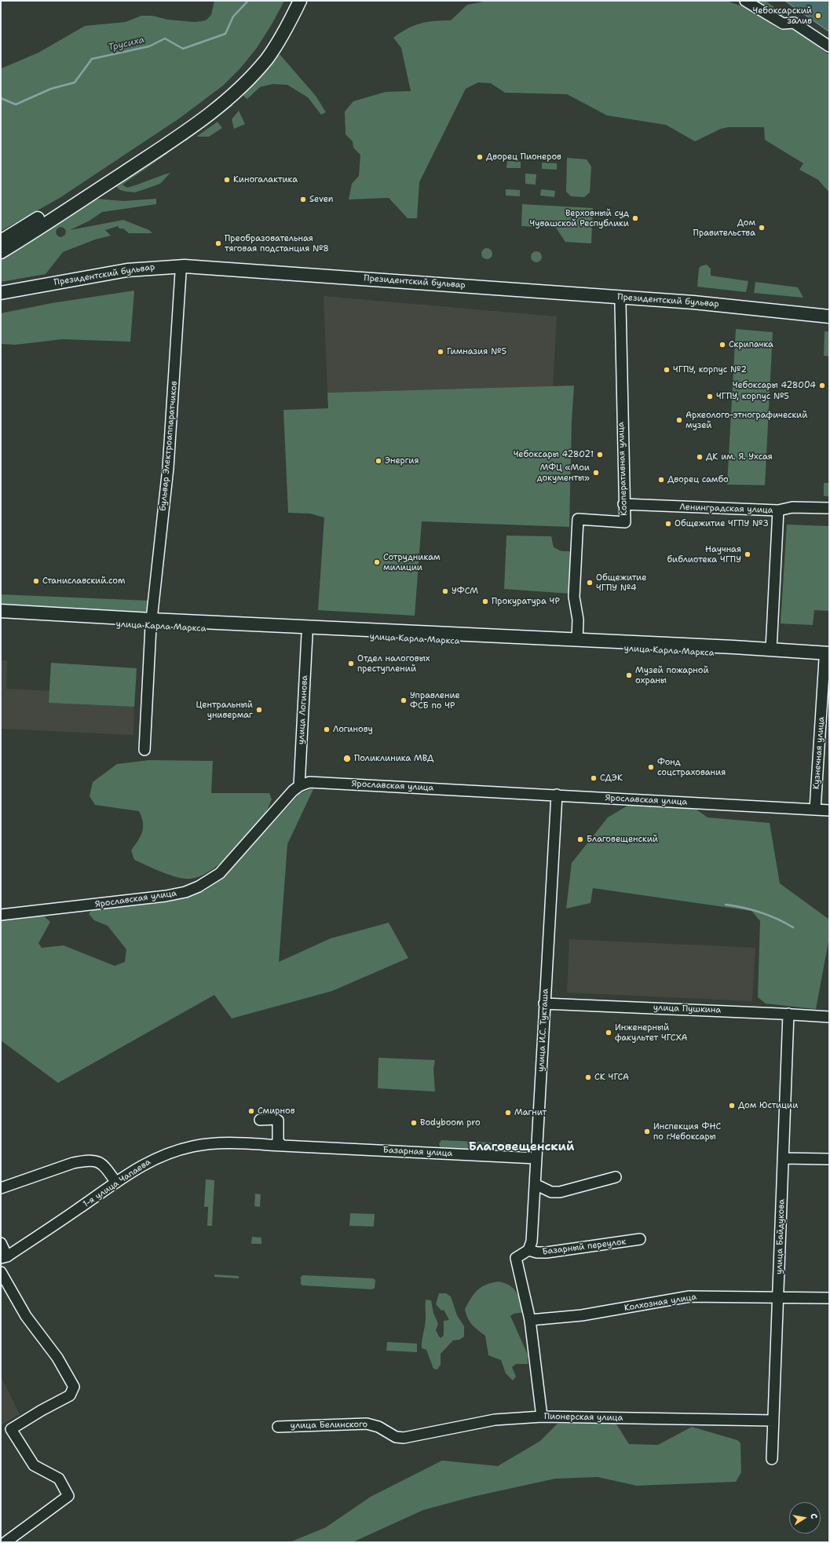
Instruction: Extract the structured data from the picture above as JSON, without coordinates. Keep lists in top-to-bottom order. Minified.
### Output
{"streets":{"main road":["Президентский бульвар","улица Карла Маркса"],"street":["бульвар Электроаппаратчиков","Кооперативная улица","Ленинградская улица","улица Логинова","Кузнечная улица","Ярославская улица","улица Пушкина","улица И.С. Тукташа","Базарная улица","1-я улица Чапаева","улица Байдукова","Базарный переулок","Колхозная улица","Пионерская улица","улица Белинского"]},"crossings":[["Президентский бульвар","бульвар Электроаппаратчиков"],["Президентский бульвар","Кооперативная улица"],["бульвар Электроаппаратчиков","улица Карла Маркса"],["Кооперативная улица","Ленинградская улица"],["Кооперативная улица","улица Карла Маркса"],["улица Карла Маркса","улица Логинова"],["улица Карла Маркса","Кузнечная улица"],["улица Логинова","Ярославская улица"],["Кузнечная улица","Ярославская улица"],["Ярославская улица","улица И.С. Тукташа"],["улица Пушкина","улица И.С. Тукташа"],["улица Пушкина","улица Байдукова"],["улица И.С. Тукташа","Базарная улица"],["улица И.С. Тукташа","Базарный переулок"],["Базарная улица","1-я улица Чапаева"],["улица Байдукова","Колхозная улица"],["улица Байдукова","Пионерская улица"],["Пионерская улица","улица Белинского"]],"districts":["Благовещенский"],"water":["Трусиха"],"places":["Чебоксарский залив","Дворец Пионеров","Киногалактика","Seven","Верховный суд Чувашской Республики","Дом Правительства","Преобразовательная тяговая подстанция №8","Скрипачка","Гимназия №5","ЧГПУ, корпус №2","Чебоксары 428004","ЧГПУ, корпус №5","Археолого-этнографический музей","Чебоксары 428021","ДК им. Я. Ухсая","Энергия","МФЦ «Мои документы»","Дворец самбо","Общежитие ЧГПУ №3","Научная библиотека ЧГПУ","Сотрудникам милиции","Станиславский.com","Общежитие ЧГПУ №4","УФСМ","Прокуратура ЧР","Отдел налоговых преступлений","Музей пожарной охраны","Управление ФСБ по ЧР","Центральный универмаг","Логинову","Поликлиника МВД","Фонд соцстрахования","СДЭК","Благовещенский","Инженерный факультет ЧГСХА","СК ЧГСА","Дом Юстиции","Смирнов","Магнит","Bodyboom pro","Инспекция ФНС по г.Чебоксары"],"north":"right"}
